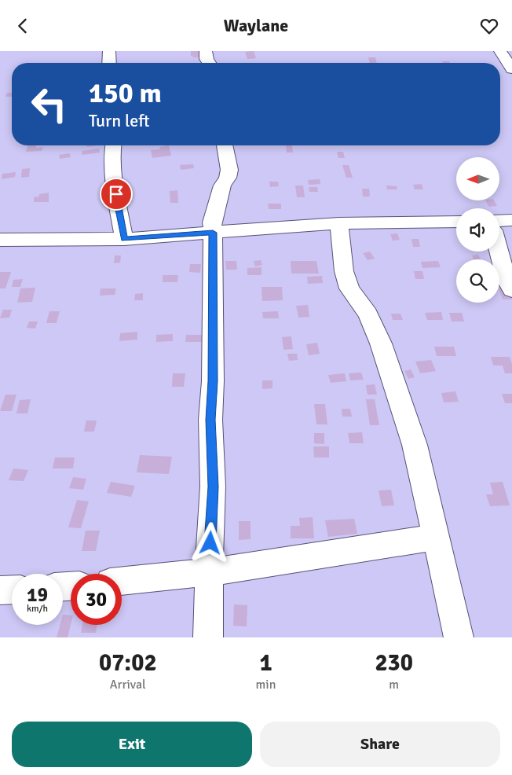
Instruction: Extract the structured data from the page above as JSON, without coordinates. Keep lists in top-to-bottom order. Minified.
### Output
{"north":"left","page":{"header":"Waylane","turn":["150 m","Turn left"],"speed":"19 km/h","limit":"30","eta":["07:02","Arrival","1","min","230","m"],"buttons":["Exit","Share"]}}
